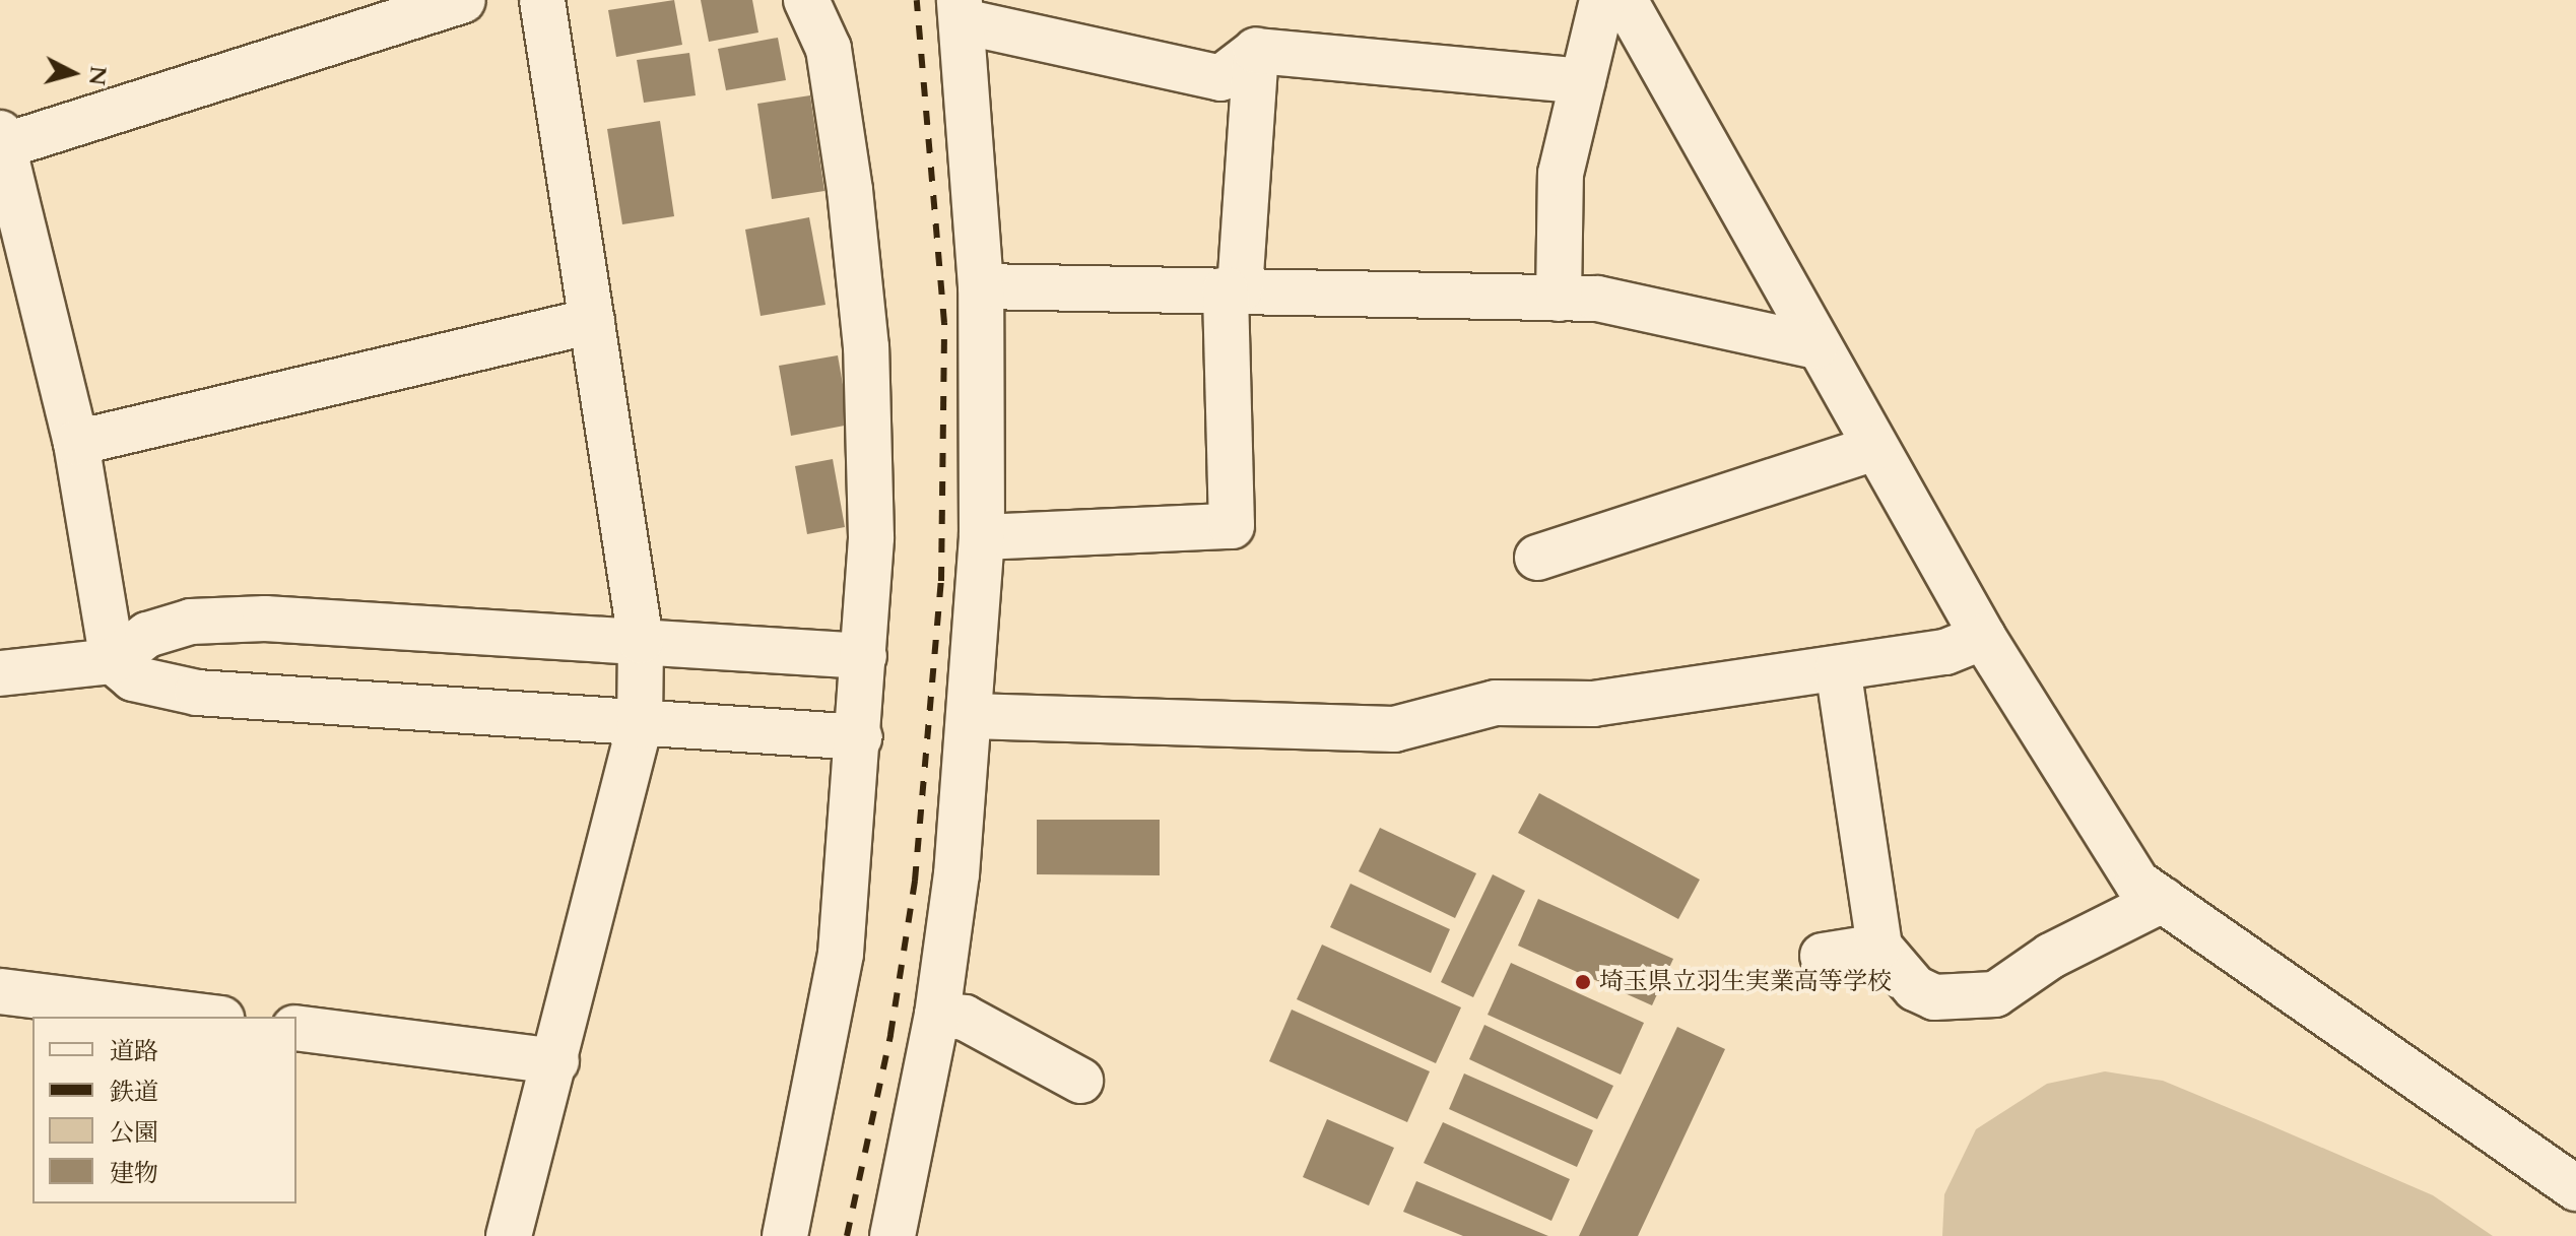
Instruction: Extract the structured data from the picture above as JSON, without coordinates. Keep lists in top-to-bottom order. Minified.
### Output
{"places":["埼玉県立羽生実業高等学校"],"legend":["道路","鉄道","公園","建物"],"north":"right"}
